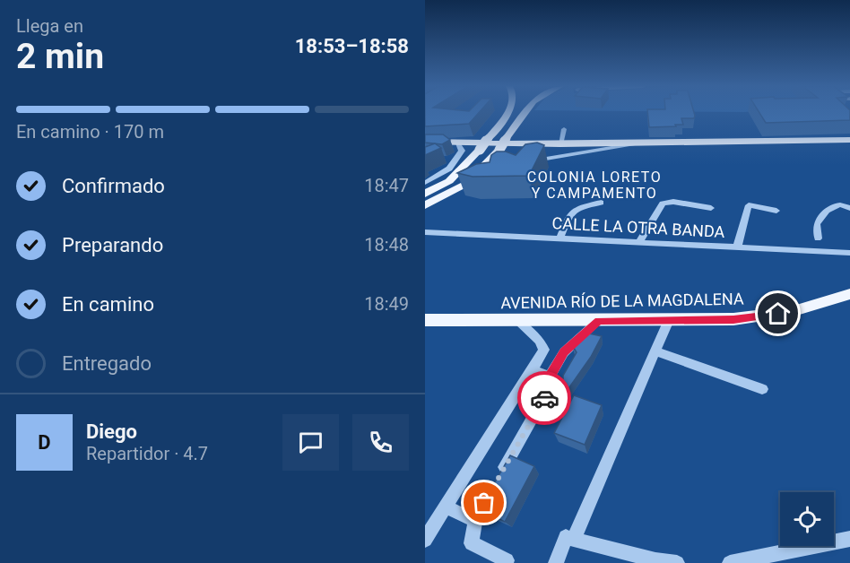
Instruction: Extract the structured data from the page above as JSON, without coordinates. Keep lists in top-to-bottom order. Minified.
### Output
{"streets":{"main road":["AVENIDA RÍO DE LA MAGDALENA"],"street":["CALLE LA OTRA BANDA"]},"districts":["COLONIA LORETO Y CAMPAMENTO"],"page":{"heading":["2 min","Llega en","18:53–18:58"],"panel":["Diego","Repartidor · 4.7"],"bar":"En camino · 170 m","list":[["Confirmado","18:47"],["Preparando","18:48"],["En camino","18:49"],"Entregado"],"round":"D"}}
